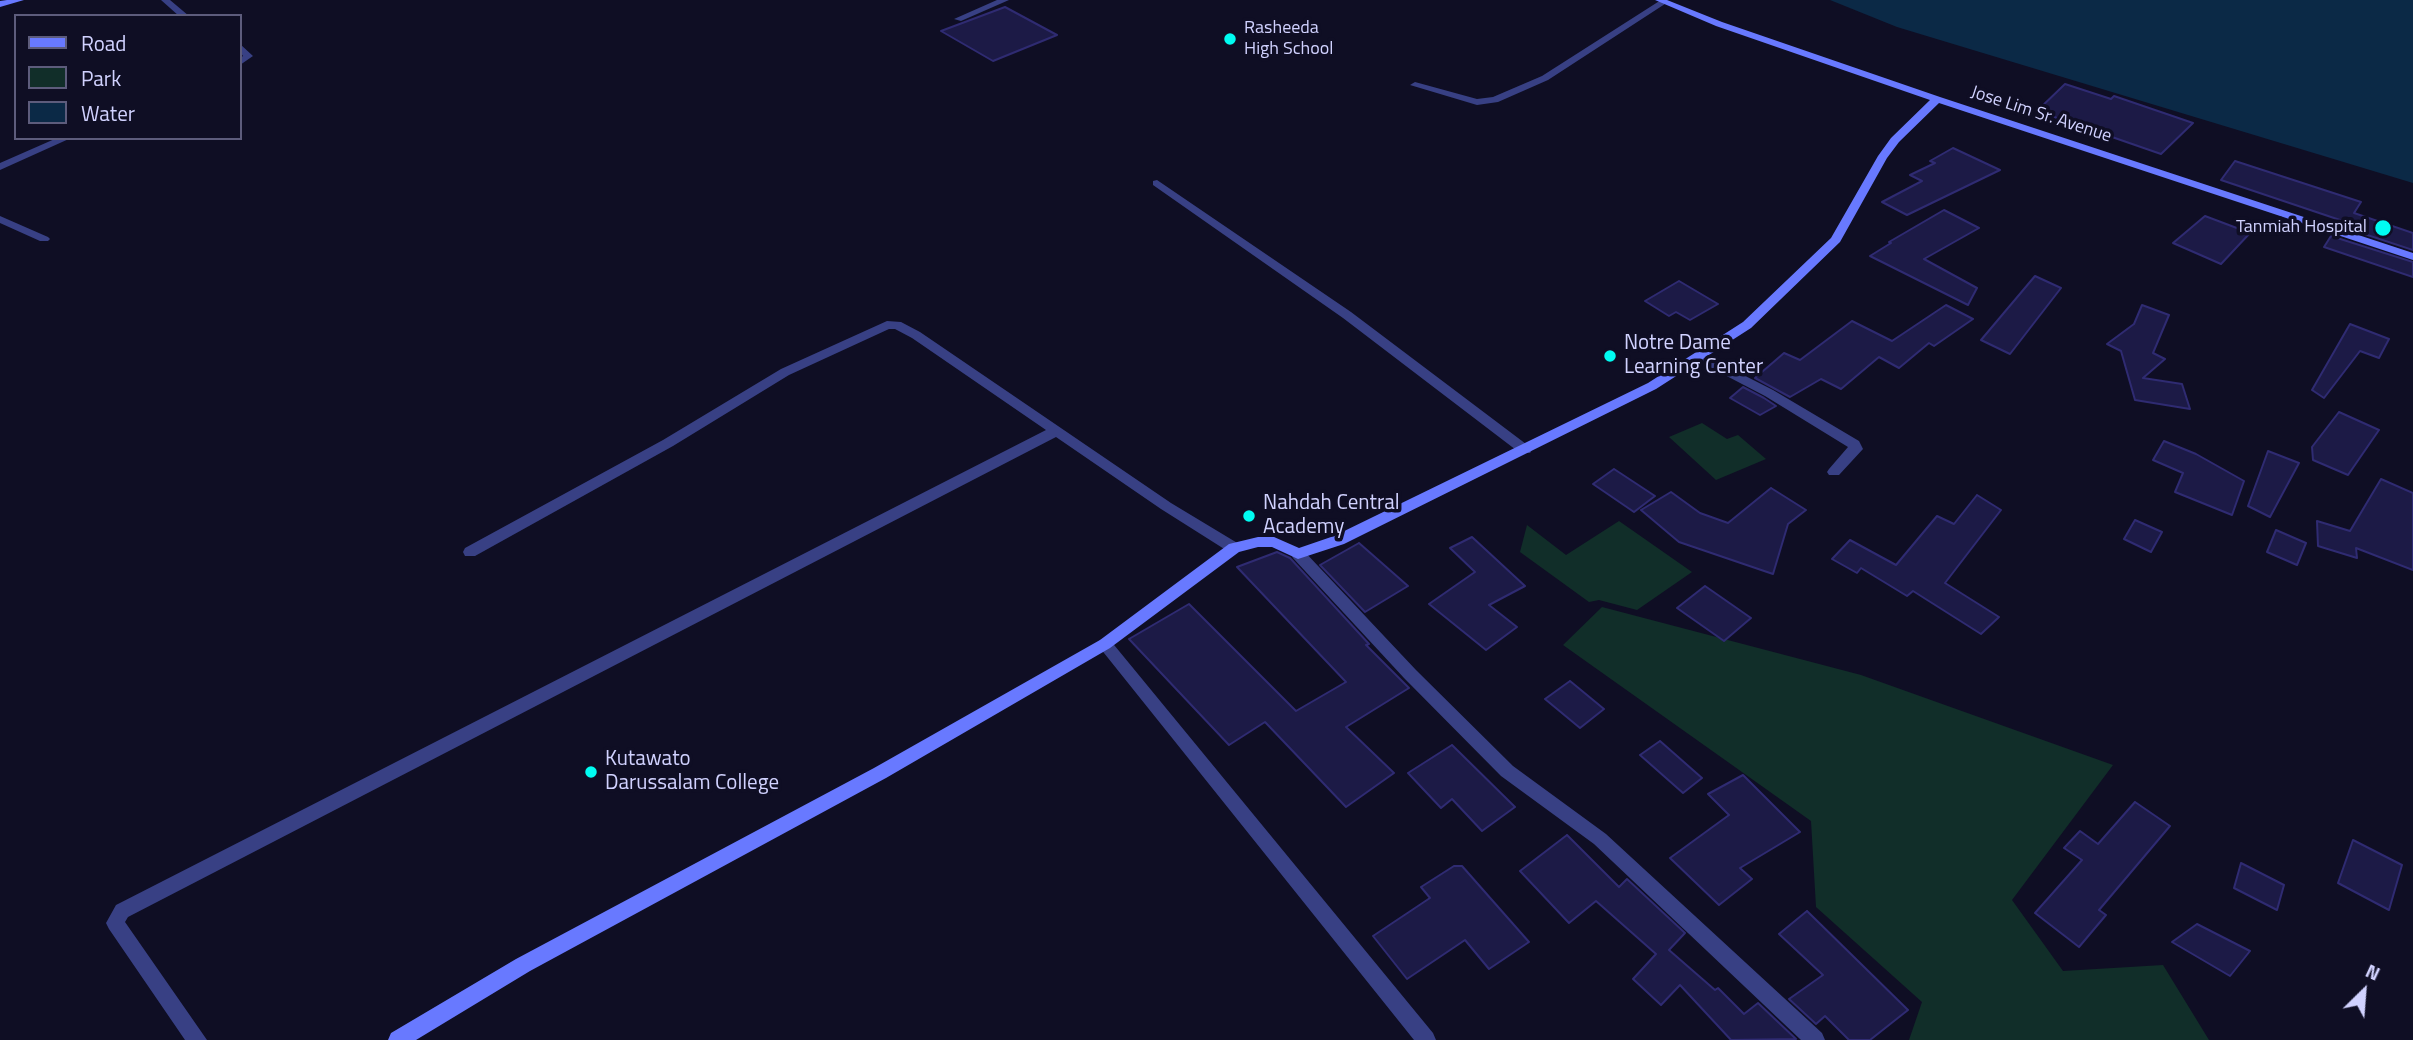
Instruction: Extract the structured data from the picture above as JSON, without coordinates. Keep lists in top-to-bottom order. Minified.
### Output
{"streets":{"street":["Jose Lim Sr. Avenue"]},"places":["Rasheeda High School","Tanmiah Hospital","Notre Dame Learning Center","Nahdah Central Academy","Kutawato Darussalam College"],"legend":["Road","Park","Water"],"north":"top right"}
